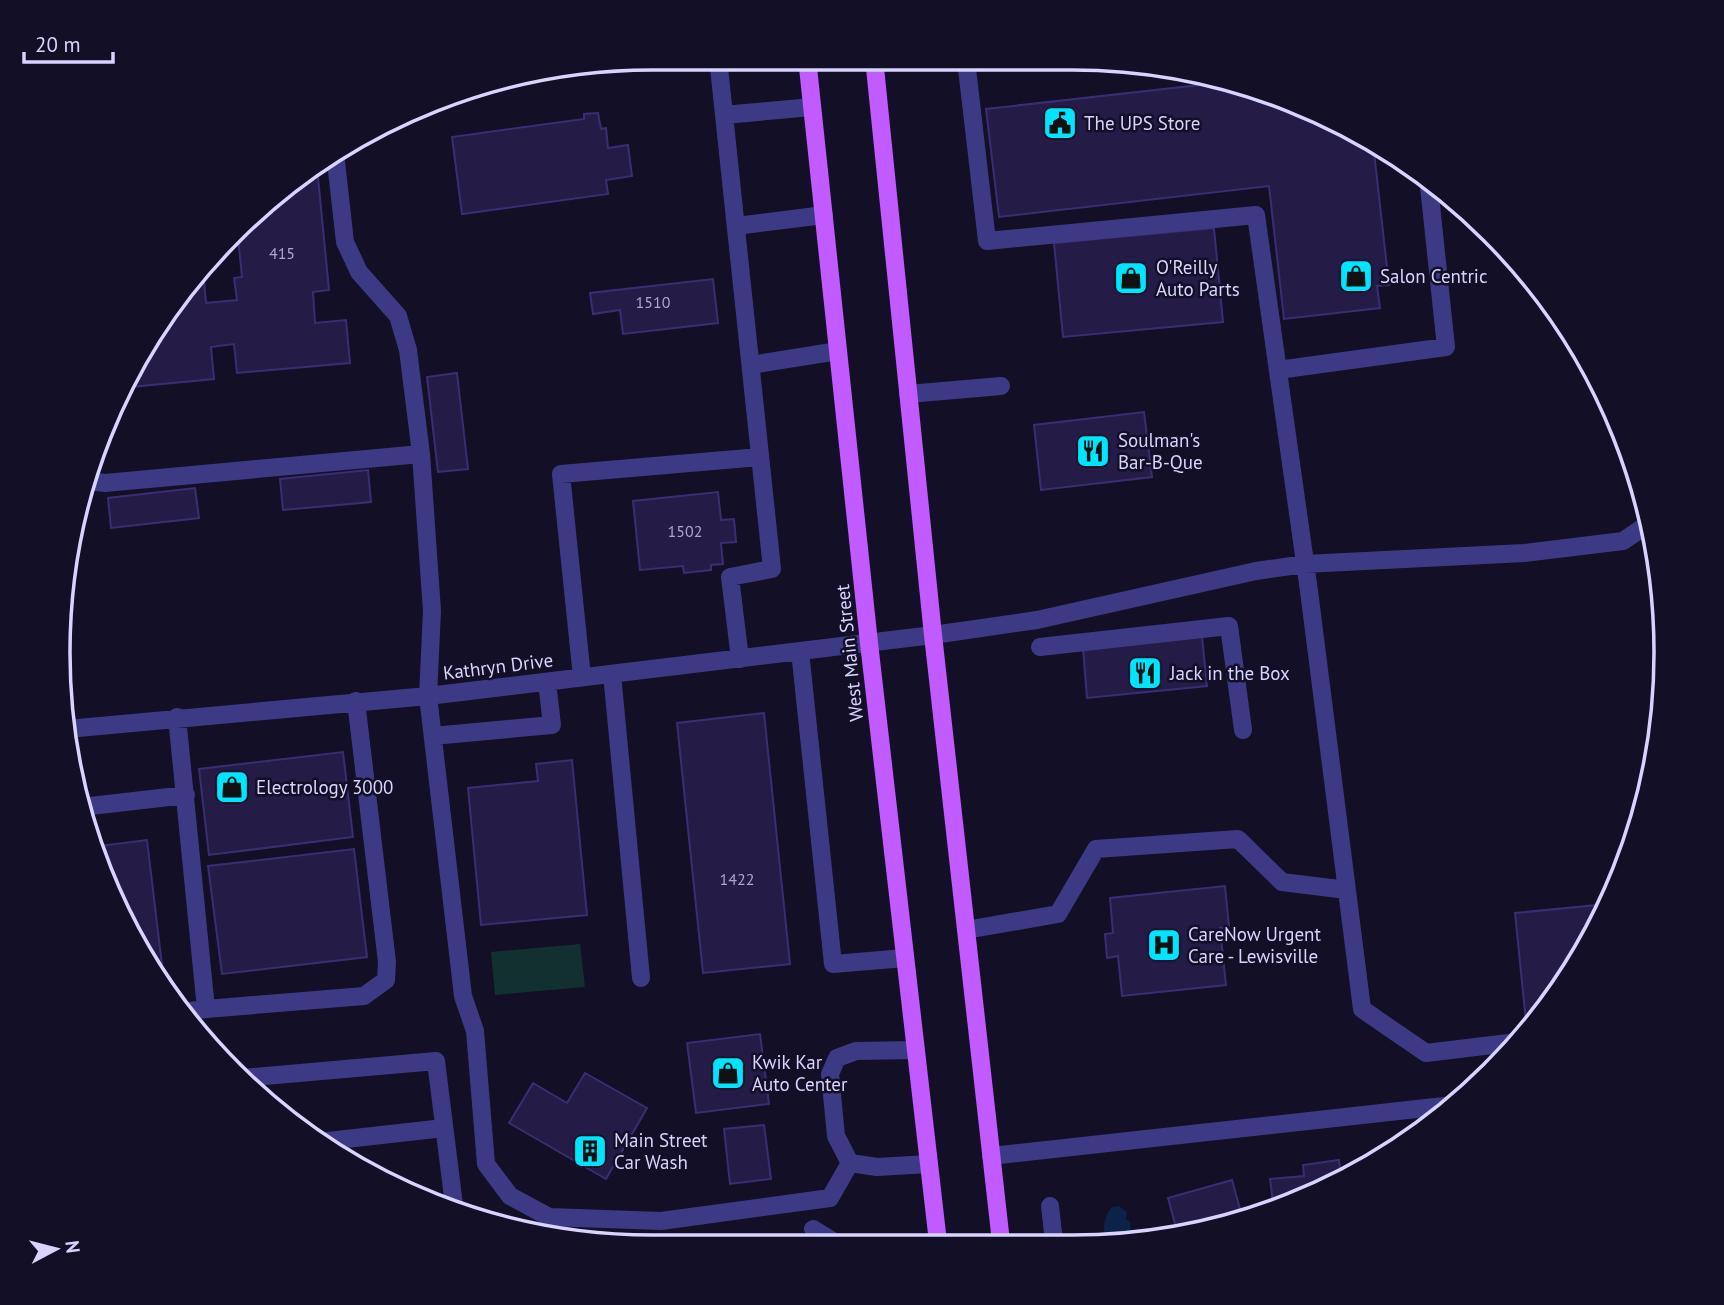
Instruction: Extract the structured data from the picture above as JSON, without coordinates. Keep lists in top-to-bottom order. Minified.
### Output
{"streets":{"main road":["West Main Street"],"street":["Kathryn Drive"]},"crossings":[["West Main Street","Kathryn Drive"]],"places":{"public building":["The UPS Store"],"shop":["Salon Centric","O'Reilly Auto Parts","Electrology 3000","Kwik Kar Auto Center"],"restaurant":["Soulman's Bar-B-Que","Jack in the Box"],"hospital":["CareNow Urgent Care - Lewisville"],"building":["Main Street Car Wash"]},"house_numbers":["415","1510","1502","1422"],"scale_bar":"20 m","north":"right"}
